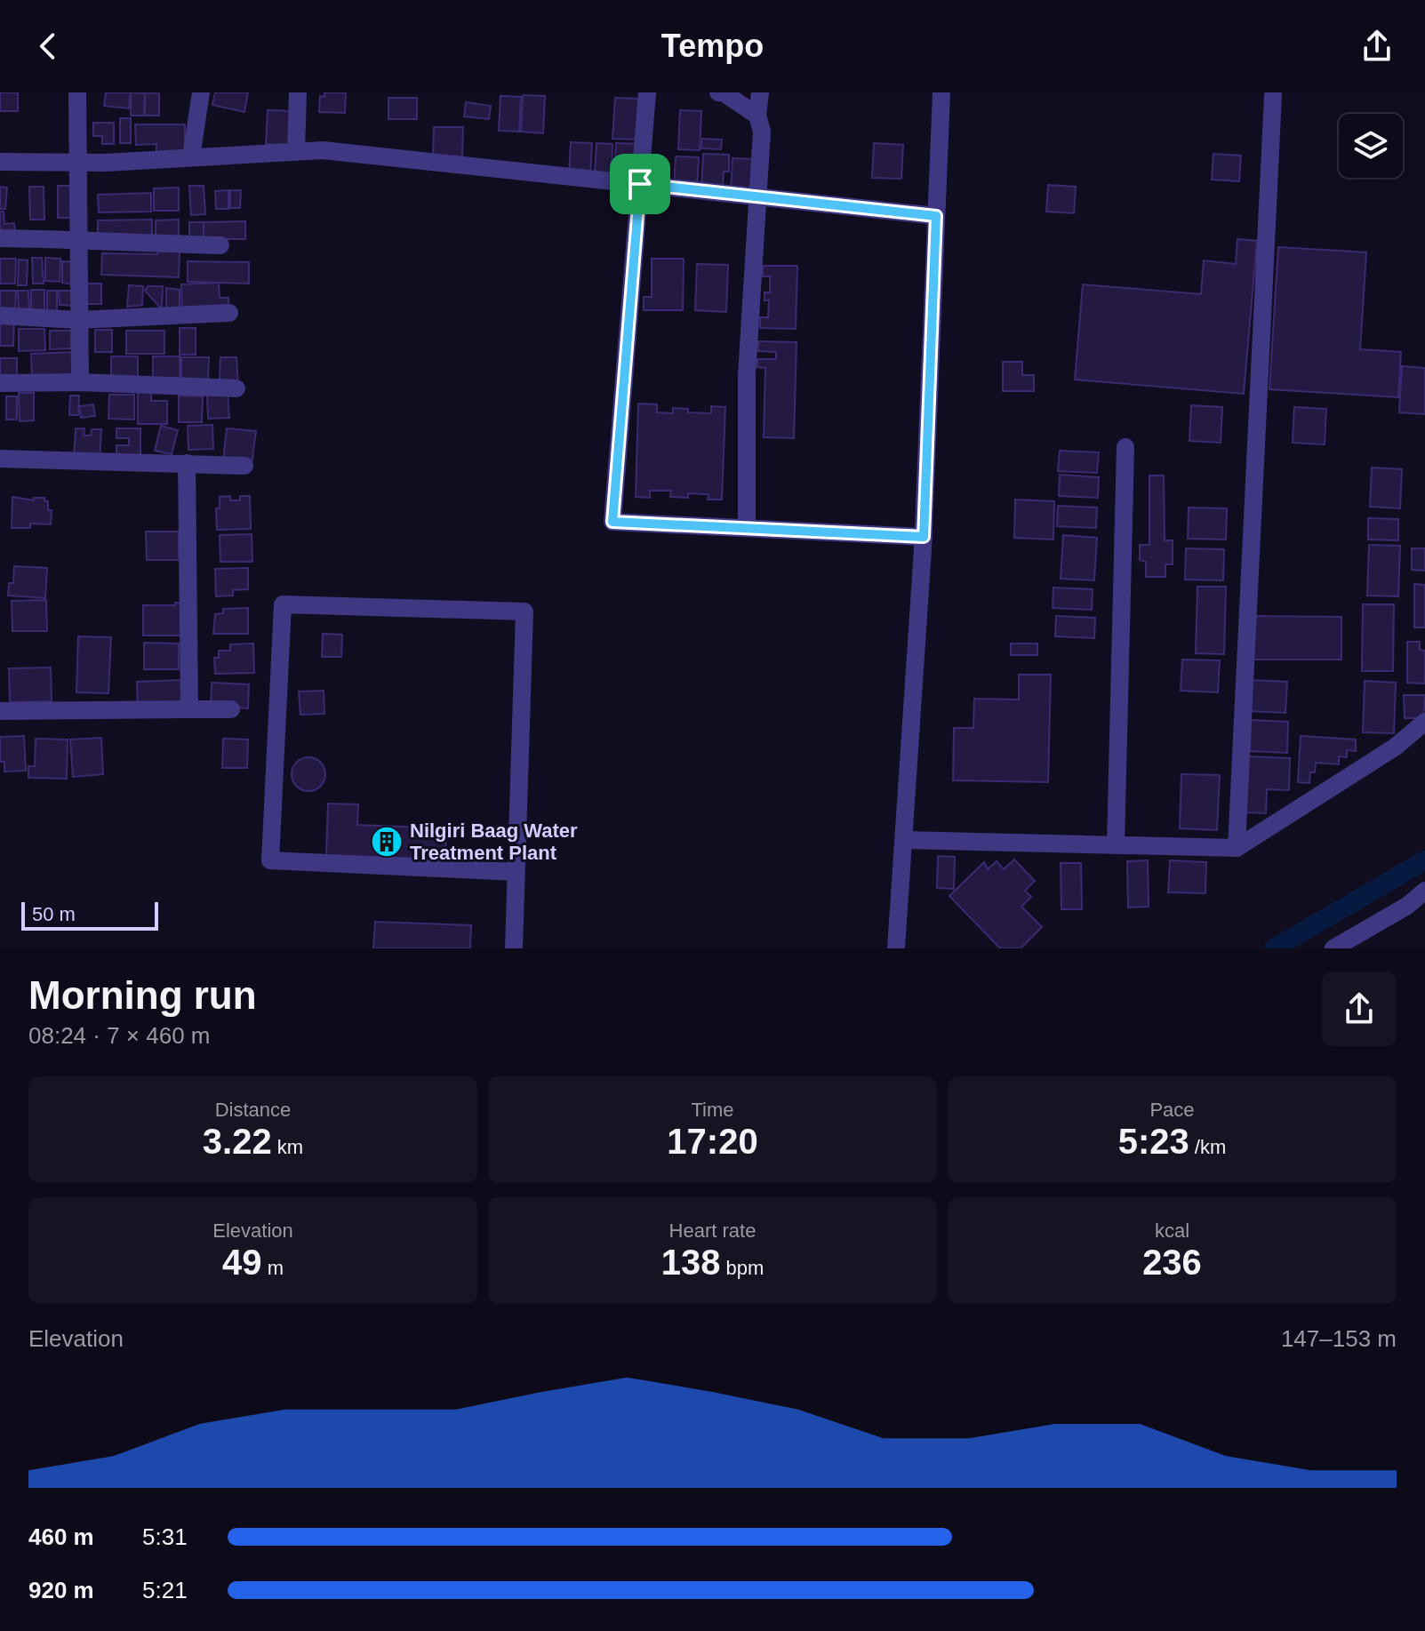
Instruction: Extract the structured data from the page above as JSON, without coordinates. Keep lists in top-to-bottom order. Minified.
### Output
{"places":{"building":["Nilgiri Baag Water Treatment Plant"]},"scale_bar":"50 m","page":{"header":"Tempo","scale":"50 m","heading":["Morning run","08:24 · 7 × 460 m"],"stats":[["Distance","3.22 km"],["Time","17:20"],["Pace","5:23 /km"],["Elevation","49 m"],["Heart rate","138 bpm"],["kcal","236"]],"chart":["Elevation","147–153 m"],"list":[{"name":"460 m","note":"5:31"},{"name":"920 m","note":"5:21"}]}}
